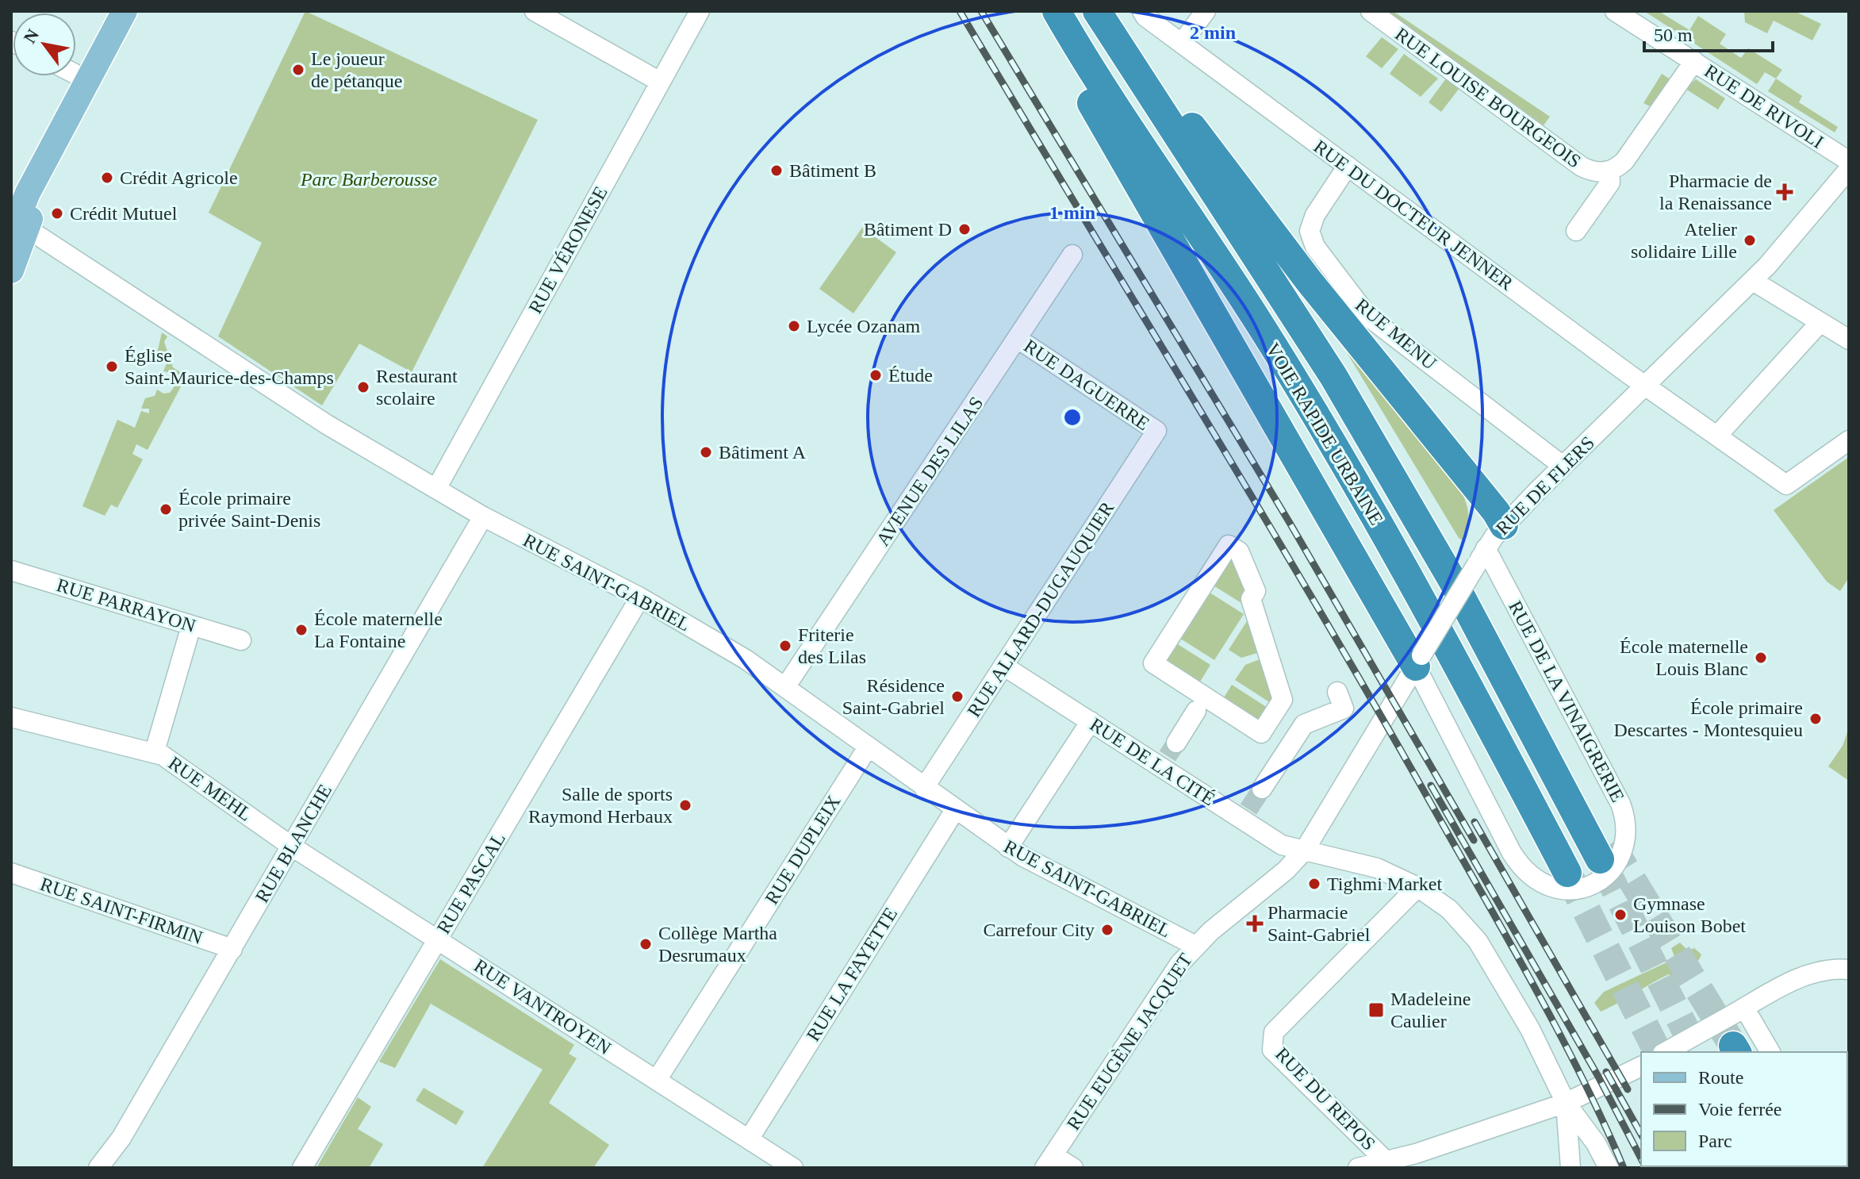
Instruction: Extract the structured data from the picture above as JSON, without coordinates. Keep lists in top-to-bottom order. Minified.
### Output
{"streets":{"highway":["VOIE RAPIDE URBAINE"],"street":["RUE LOUISE BOURGEOIS","RUE DE RIVOLI","RUE DU DOCTEUR JENNER","RUE VÉRONESE","RUE MENU","RUE DAGUERRE","AVENUE DES LILAS","RUE DE FLERS","RUE SAINT-GABRIEL","RUE PARRAYON","RUE ALLARD-DUGAUQUIER","RUE DE LA VINAIGRERIE","RUE DE LA CITÉ","RUE MEHL","RUE BLANCHE","RUE DUPLEIX","RUE PASCAL","RUE SAINT-FIRMIN","RUE LA FAYETTE","RUE VANTROYEN","RUE EUGÈNE JACQUET","RUE DU REPOS"]},"crossings":[["RUE DU DOCTEUR JENNER","RUE MENU"],["RUE DU DOCTEUR JENNER","RUE DE FLERS"],["RUE VÉRONESE","RUE SAINT-GABRIEL"],["RUE MENU","RUE DE FLERS"],["RUE DAGUERRE","AVENUE DES LILAS"],["RUE DAGUERRE","RUE ALLARD-DUGAUQUIER"],["AVENUE DES LILAS","RUE SAINT-GABRIEL"],["RUE DE FLERS","RUE DE LA VINAIGRERIE"],["RUE DE FLERS","RUE DE LA CITÉ"],["RUE DE FLERS","RUE EUGÈNE JACQUET"],["RUE SAINT-GABRIEL","RUE ALLARD-DUGAUQUIER"],["RUE SAINT-GABRIEL","RUE BLANCHE"],["RUE SAINT-GABRIEL","RUE DUPLEIX"],["RUE SAINT-GABRIEL","RUE PASCAL"],["RUE SAINT-GABRIEL","RUE LA FAYETTE"],["RUE SAINT-GABRIEL","RUE EUGÈNE JACQUET"],["RUE ALLARD-DUGAUQUIER","RUE DE LA CITÉ"],["RUE DE LA CITÉ","RUE EUGÈNE JACQUET"],["RUE MEHL","RUE BLANCHE"],["RUE MEHL","RUE VANTROYEN"],["RUE BLANCHE","RUE SAINT-FIRMIN"],["RUE BLANCHE","RUE VANTROYEN"],["RUE DUPLEIX","RUE VANTROYEN"],["RUE PASCAL","RUE VANTROYEN"],["RUE LA FAYETTE","RUE VANTROYEN"]],"parks":["Parc Barberousse"],"places":{"other":["Le joueur de pétanque","Bâtiment B","Crédit Agricole","Crédit Mutuel","Bâtiment D","Atelier solidaire Lille","Lycée Ozanam","Église Saint-Maurice-des-Champs","Étude","Restaurant scolaire","Bâtiment A","École primaire privée Saint-Denis","École maternelle La Fontaine","Friterie des Lilas","École maternelle Louis Blanc","Résidence Saint-Gabriel","École primaire Descartes - Montesquieu","Salle de sports Raymond Herbaux","Tighmi Market","Gymnase Louison Bobet","Carrefour City","Collège Martha Desrumaux"],"health":["Pharmacie de la Renaissance","Pharmacie Saint-Gabriel"],"transit":["Madeleine Caulier"]},"legend":["Route","Voie ferrée","Parc"],"scale_bar":"50 m","north":"top left","rings":["2 min","1 min"]}
